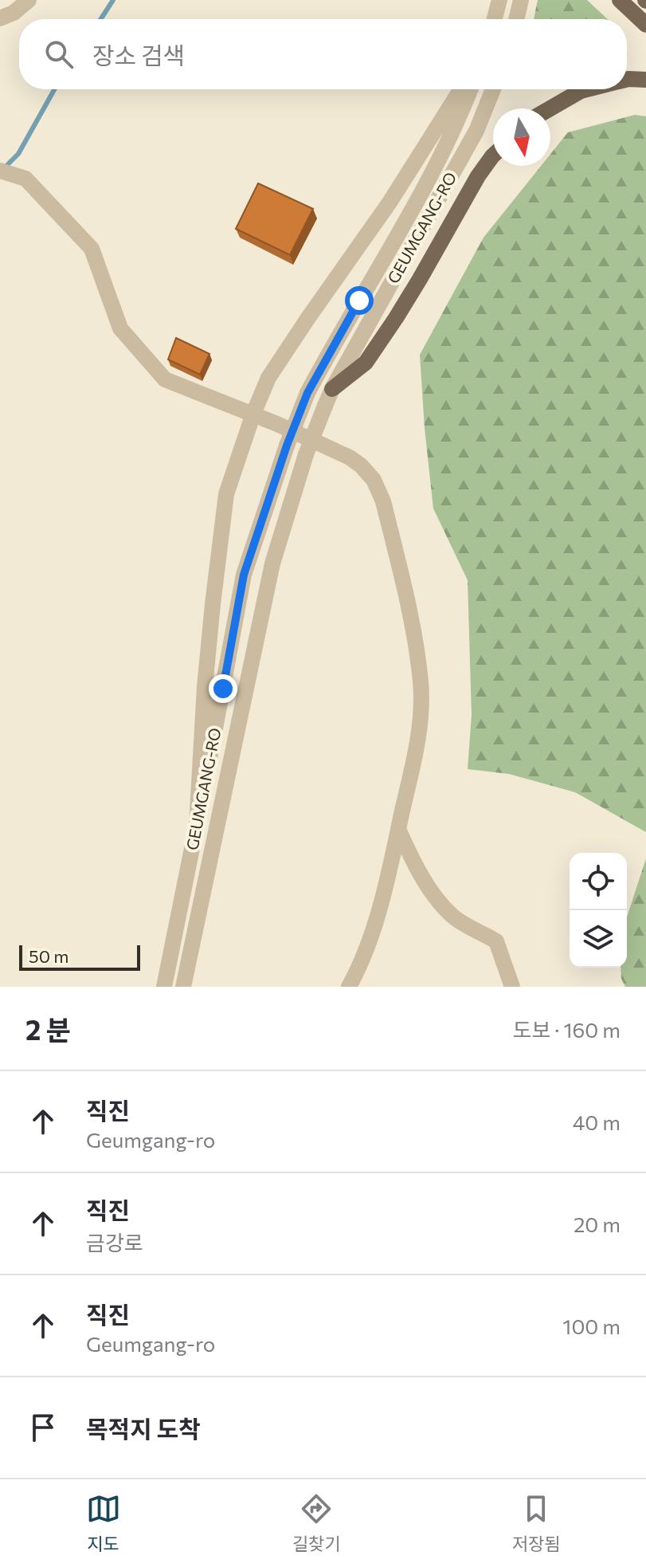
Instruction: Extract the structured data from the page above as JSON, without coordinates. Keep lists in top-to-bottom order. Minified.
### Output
{"streets":{"street":["GEUMGANG-RO"]},"scale_bar":"50 m","north":"bottom","page":{"search":"장소 검색","scale":"50 m","heading":["2 분","도보 · 160 m"],"list":[["직진","Geumgang-ro","40 m"],["직진","금강로","20 m"],["직진","Geumgang-ro","100 m"],"목적지 도착"],"nav":["지도","길찾기","저장됨"]}}
